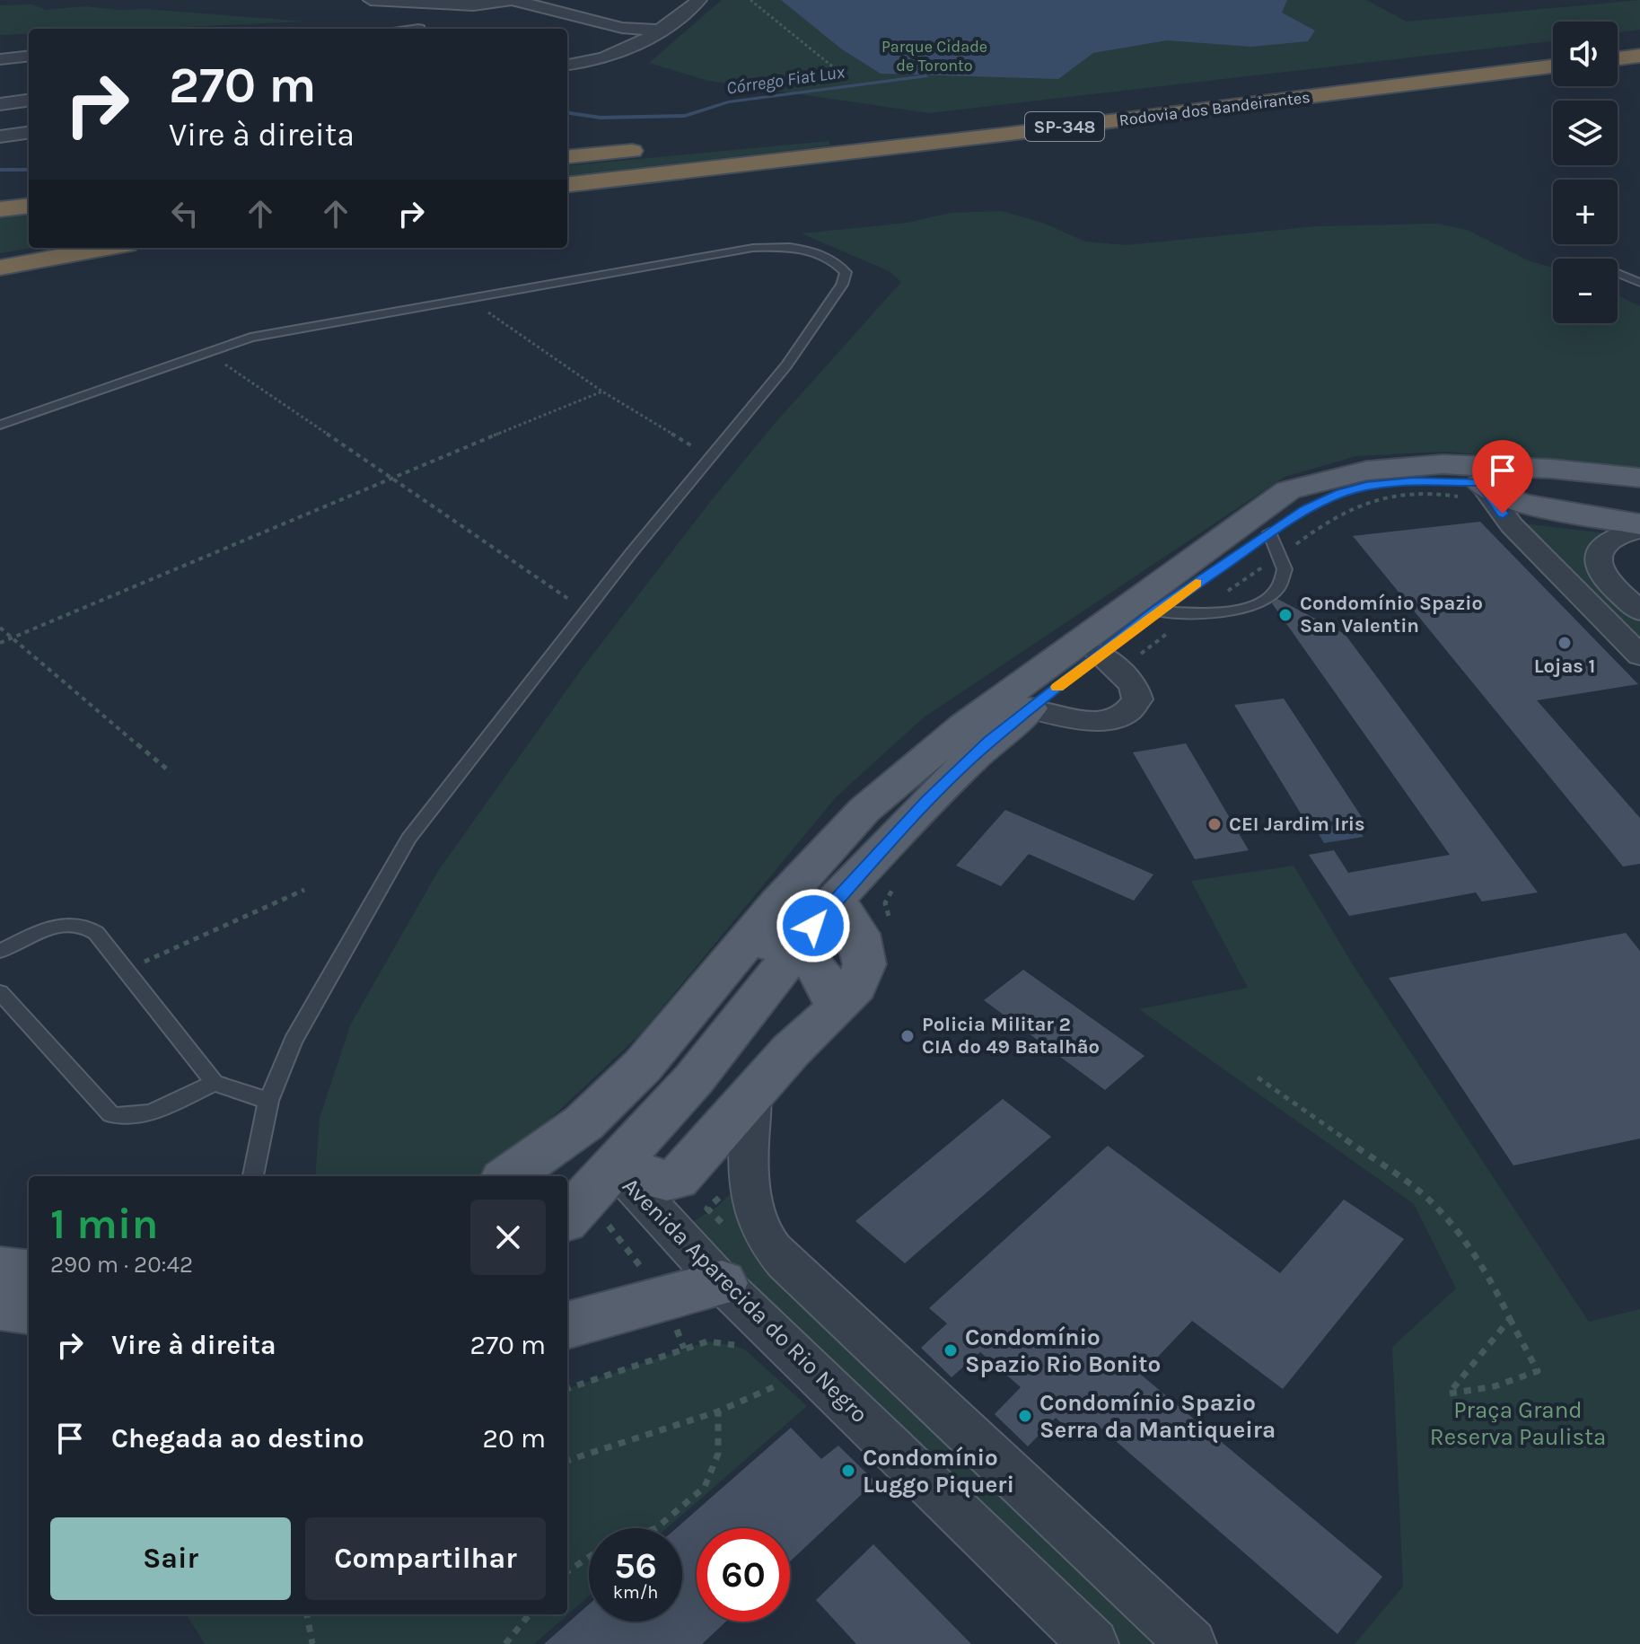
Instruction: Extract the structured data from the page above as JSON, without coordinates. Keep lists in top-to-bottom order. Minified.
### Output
{"streets":{"highway":["Rodovia dos Bandeirantes","SP-348"],"street":["Avenida Aparecida do Rio Negro"]},"water":["Córrego Fiat Lux"],"parks":["Parque Cidade de Toronto","Praça Grand Reserva Paulista"],"places":["Condomínio Spazio San Valentin","Lojas 1","CEI Jardim Iris","Policia Militar 2 CIA do 49 Batalhão","Condomínio Spazio Rio Bonito","Condomínio Spazio Serra da Mantiqueira","Condomínio Luggo Piqueri"],"page":{"map_buttons":["+","−"],"turn":["270 m","Vire à direita"],"heading":["1 min","290 m · 20:42"],"list":[{"name":"Vire à direita","value":"270 m"},{"name":"Chegada ao destino","value":"20 m"}],"buttons":["Sair","Compartilhar"],"speed":"56 km/h","limit":"60"}}
